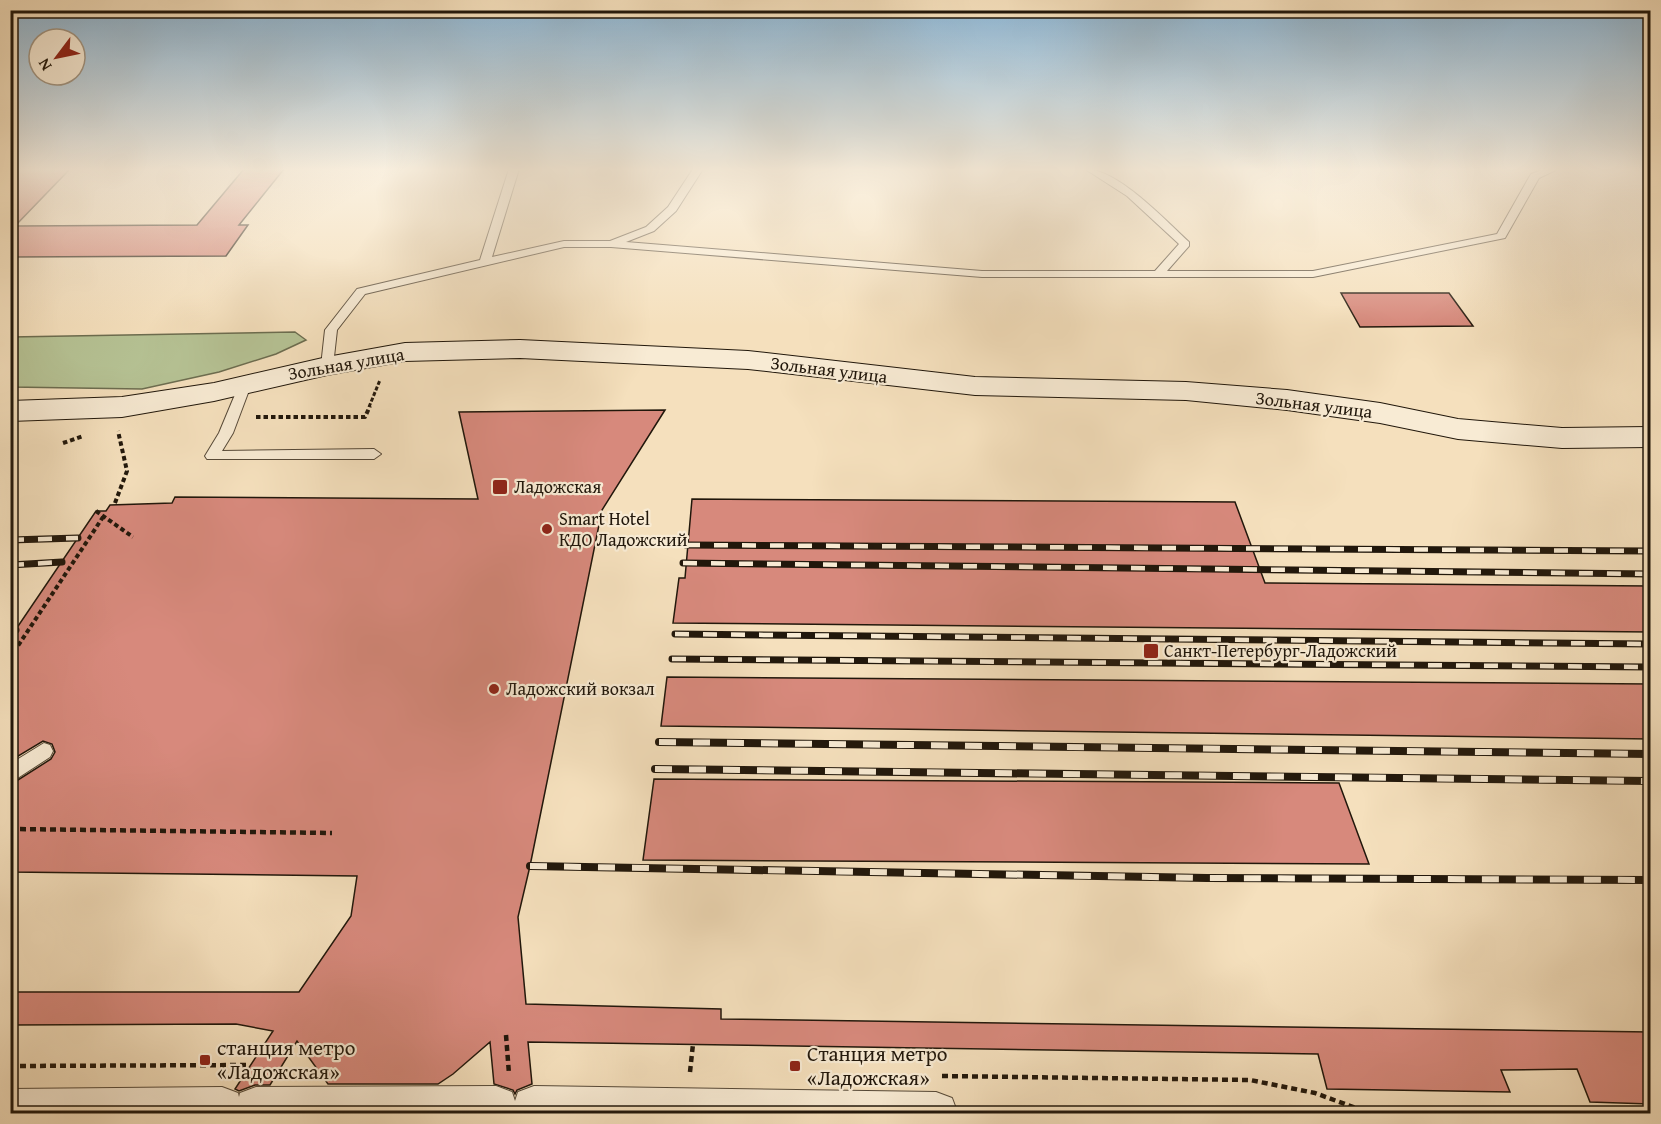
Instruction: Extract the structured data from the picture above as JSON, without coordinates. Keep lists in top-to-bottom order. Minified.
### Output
{"streets":{"street":["Зольная улица"]},"places":{"transit":["Ладожская","Санкт-Петербург-Ладожский","станция метро «Ладожская»","Станция метро «Ладожская»"],"other":["Smart Hotel КДО Ладожский","Ладожский вокзал"]},"north":"bottom left"}
